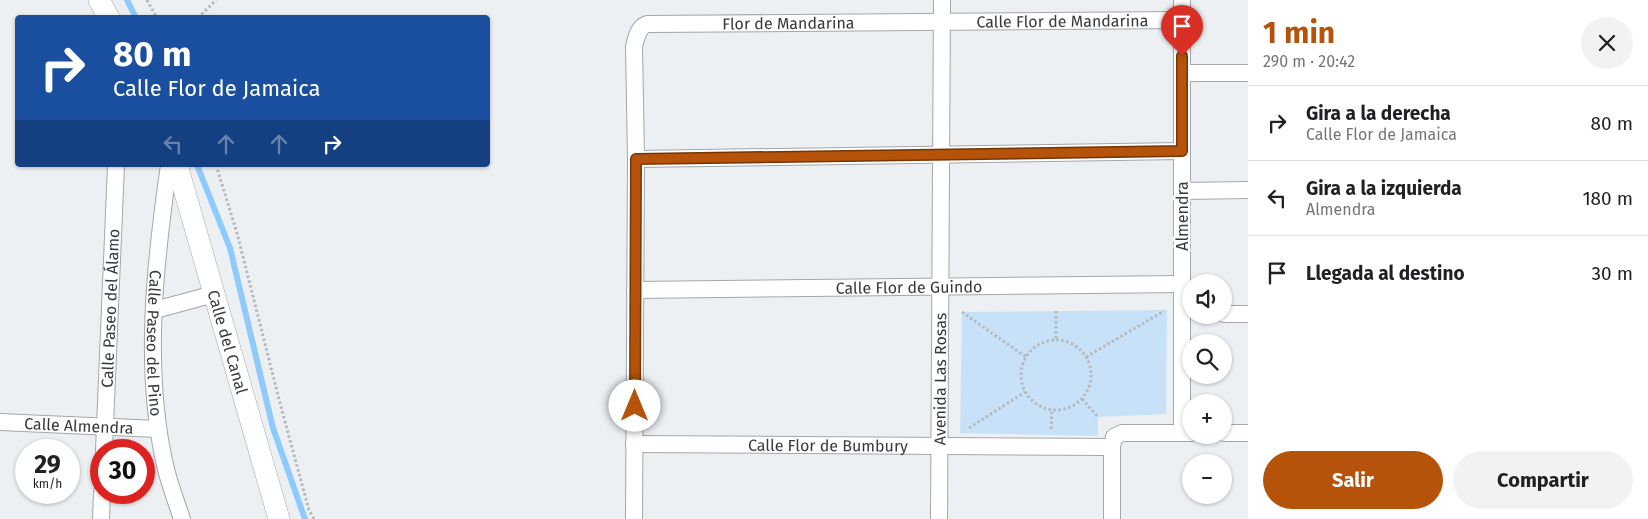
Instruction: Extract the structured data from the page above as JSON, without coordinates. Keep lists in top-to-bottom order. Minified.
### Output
{"streets":{"street":["Calle Flor de Mandarina","Flor de Mandarina","Almendra","Calle Flor de Guindo","Calle Paseo del Álamo","Calle del Canal","Calle Paseo del Pino","Avenida Las Rosas","Calle Almendra","Calle Flor de Bumbury"]},"crossings":[["Calle Flor de Mandarina","Flor de Mandarina"],["Calle Flor de Mandarina","Almendra"],["Calle Flor de Mandarina","Avenida Las Rosas"],["Flor de Mandarina","Avenida Las Rosas"],["Almendra","Calle Flor de Guindo"],["Calle Flor de Guindo","Avenida Las Rosas"],["Calle Paseo del Álamo","Calle Almendra"],["Calle Paseo del Pino","Calle Almendra"],["Avenida Las Rosas","Calle Flor de Bumbury"]],"page":{"heading":["1 min","290 m · 20:42"],"turn":["80 m","Calle Flor de Jamaica"],"list":[{"name":"Gira a la derecha","note":"Calle Flor de Jamaica","value":"80 m"},{"name":"Gira a la izquierda","note":"Almendra","value":"180 m"},{"name":"Llegada al destino","value":"30 m"}],"map_buttons":["+","−"],"speed":"29 km/h","limit":"30","buttons":["Salir","Compartir"]}}
